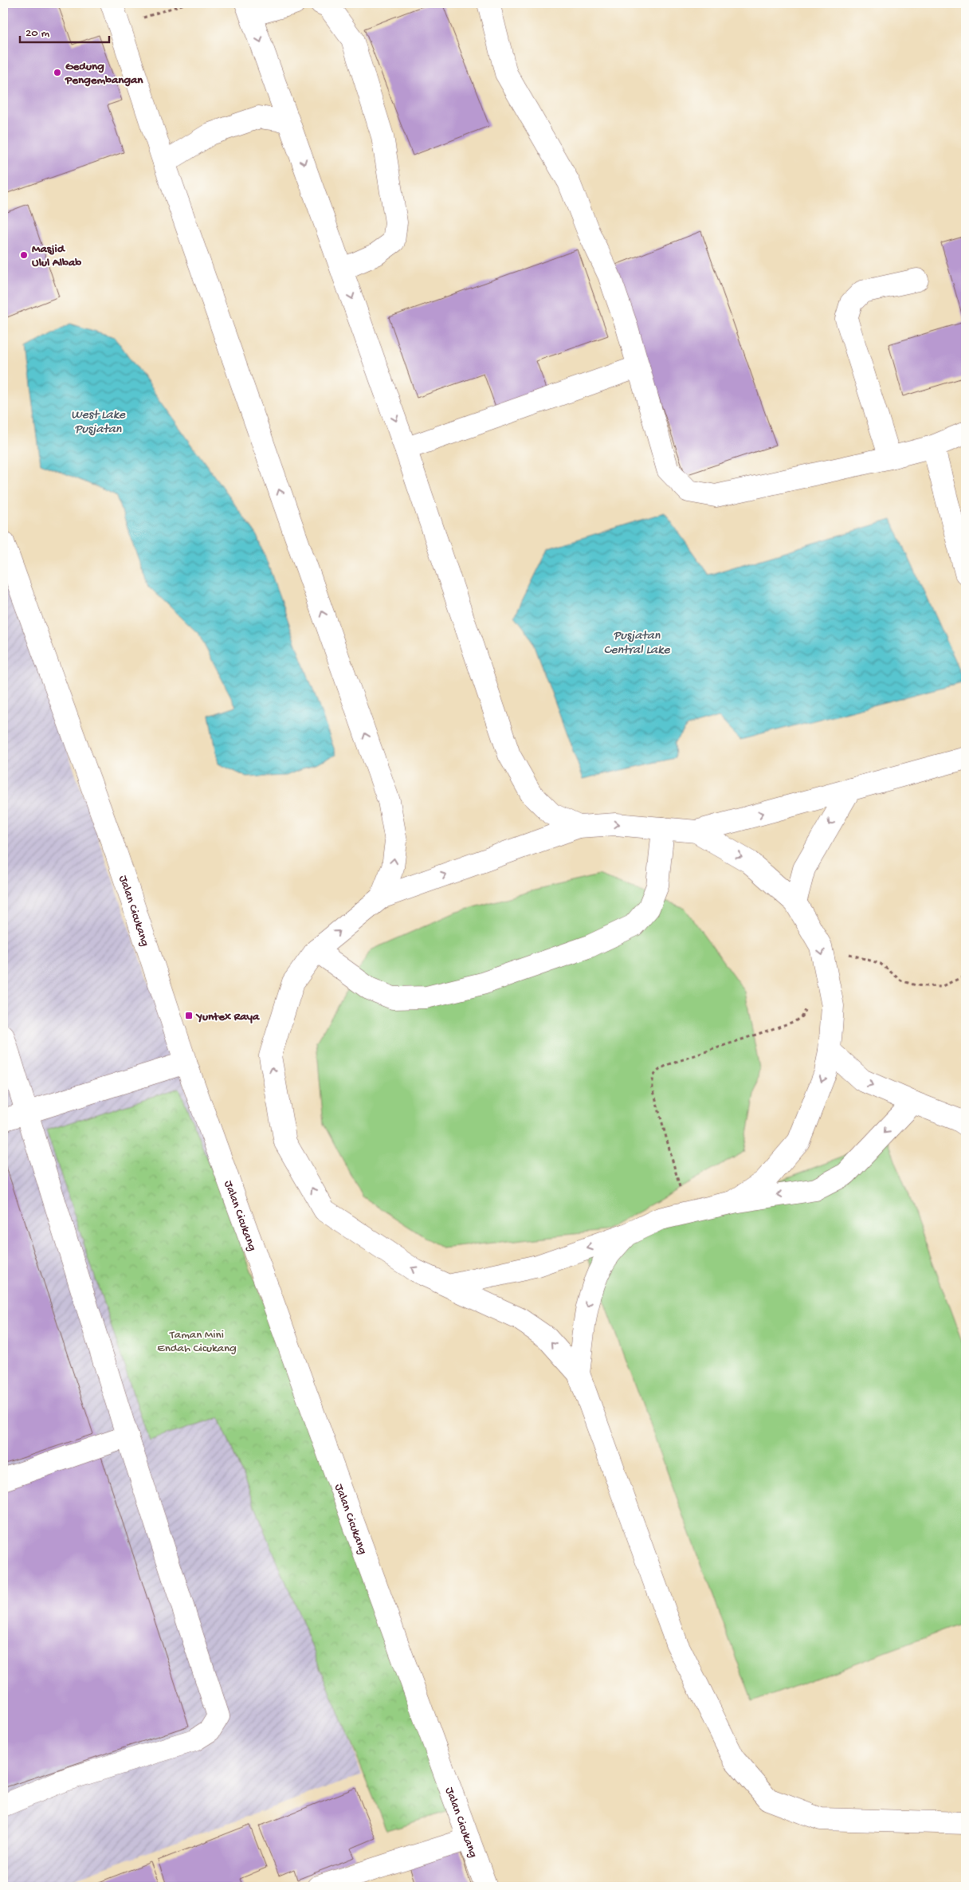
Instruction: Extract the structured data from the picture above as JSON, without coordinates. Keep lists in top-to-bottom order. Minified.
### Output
{"streets":{"street":["Jalan Cicukang"]},"water":["West Lake Pusjatan","Pusjatan Central Lake"],"parks":["Taman Mini Endah Cicukang"],"places":{"other":["Gedung Pengembangan","Masjid Ulul Albab"],"transit":["Yuntex Raya"]},"scale_bar":"20 m"}
